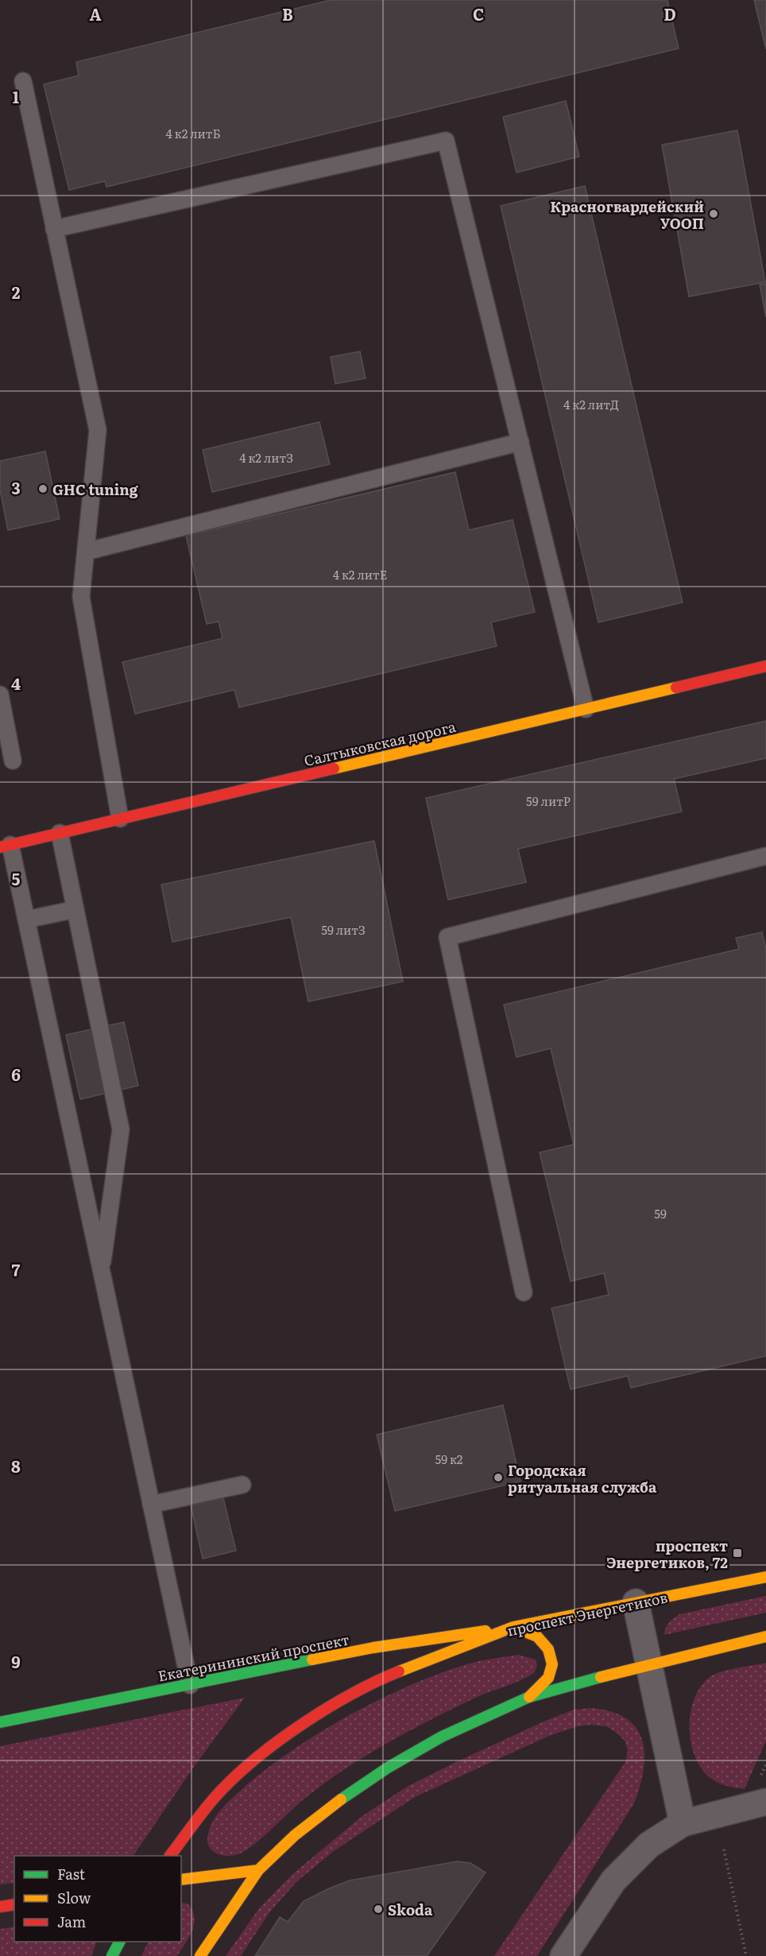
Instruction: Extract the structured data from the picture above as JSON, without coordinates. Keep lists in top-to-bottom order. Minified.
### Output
{"streets":{"main road":["Салтыковская дорога","проспект Энергетиков","Екатерининский проспект"]},"crossings":[["проспект Энергетиков","Екатерининский проспект"]],"places":{"other":["Красногвардейский УООП","GHC tuning","Городская ритуальная служба","Skoda"],"transit":["проспект Энергетиков, 72"]},"house_numbers":["4 к2 литБ","4 к2 литД","4 к2 литЗ","4 к2 литЕ","59 литР","59 литЗ","59","59 к2"],"legend":["Fast","Slow","Jam"],"grid":{"columns":["A","B","C","D"],"rows":["1","2","3","4","5","6","7","8","9"]}}
